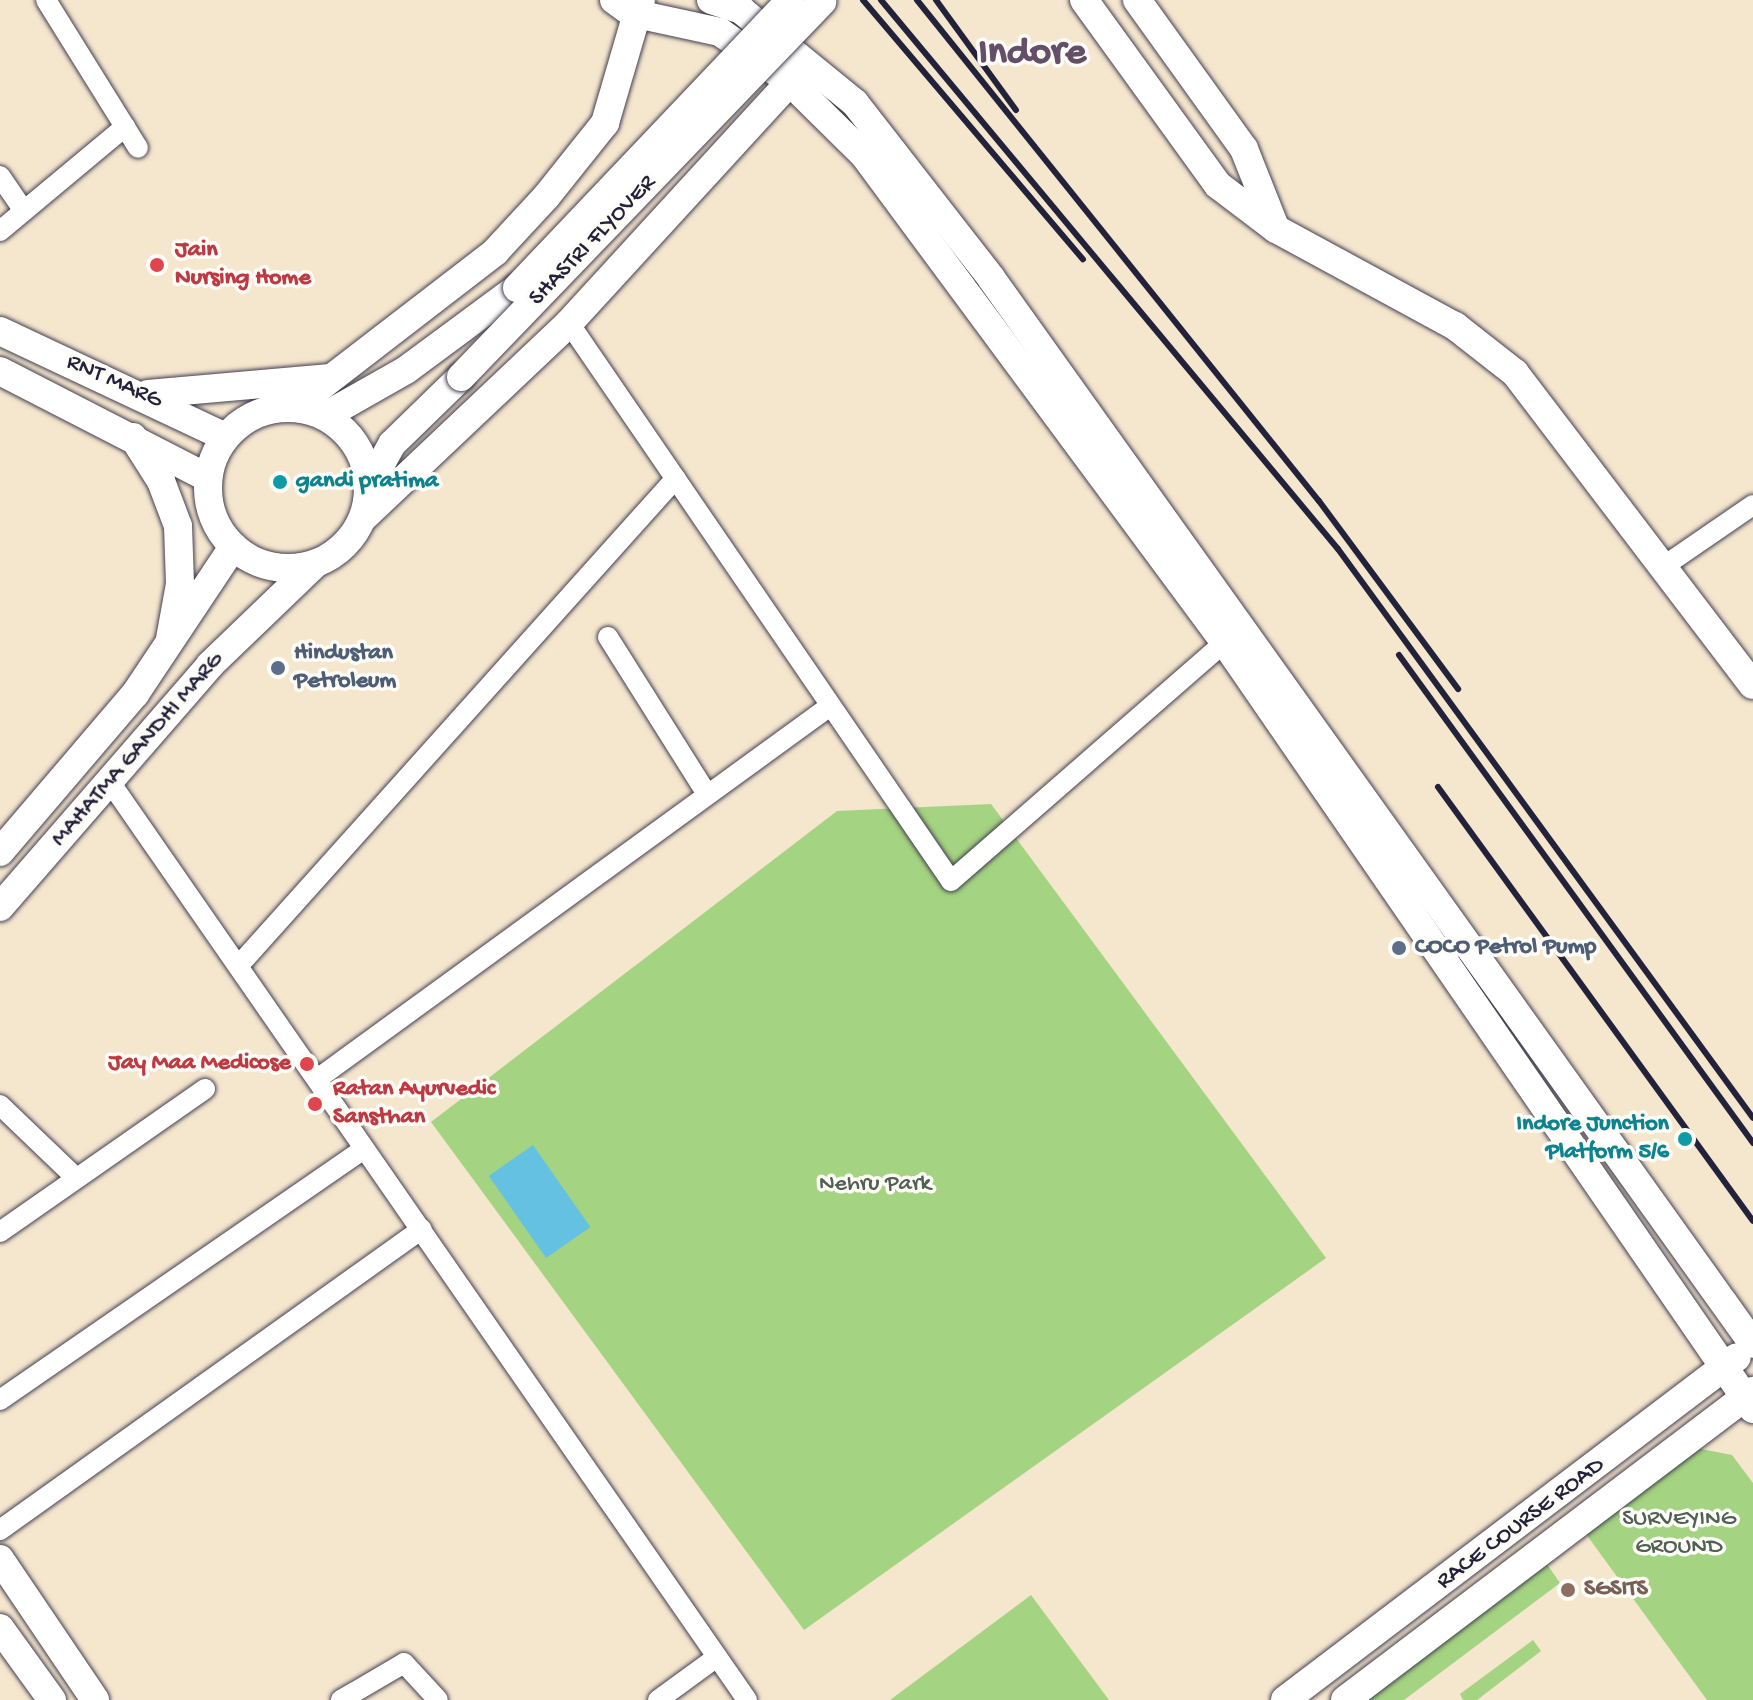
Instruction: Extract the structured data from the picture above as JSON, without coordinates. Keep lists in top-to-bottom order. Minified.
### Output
{"streets":{"street":["SHASTRI FLYOVER","RNT MARG","MAHATMA GANDHI MARG","RACE COURSE ROAD"]},"crossings":[["SHASTRI FLYOVER","RNT MARG"],["SHASTRI FLYOVER","MAHATMA GANDHI MARG"],["RNT MARG","MAHATMA GANDHI MARG"]],"districts":["Indore"],"parks":["Nehru Park","SURVEYING GROUND"],"places":["Jain Nursing Home","gandi pratima","Hindustan Petroleum","COCO Petrol Pump","Jay Maa Medicose","Ratan Ayurvedic Sansthan","Indore Junction Platform 5/6","SGSITS"]}
